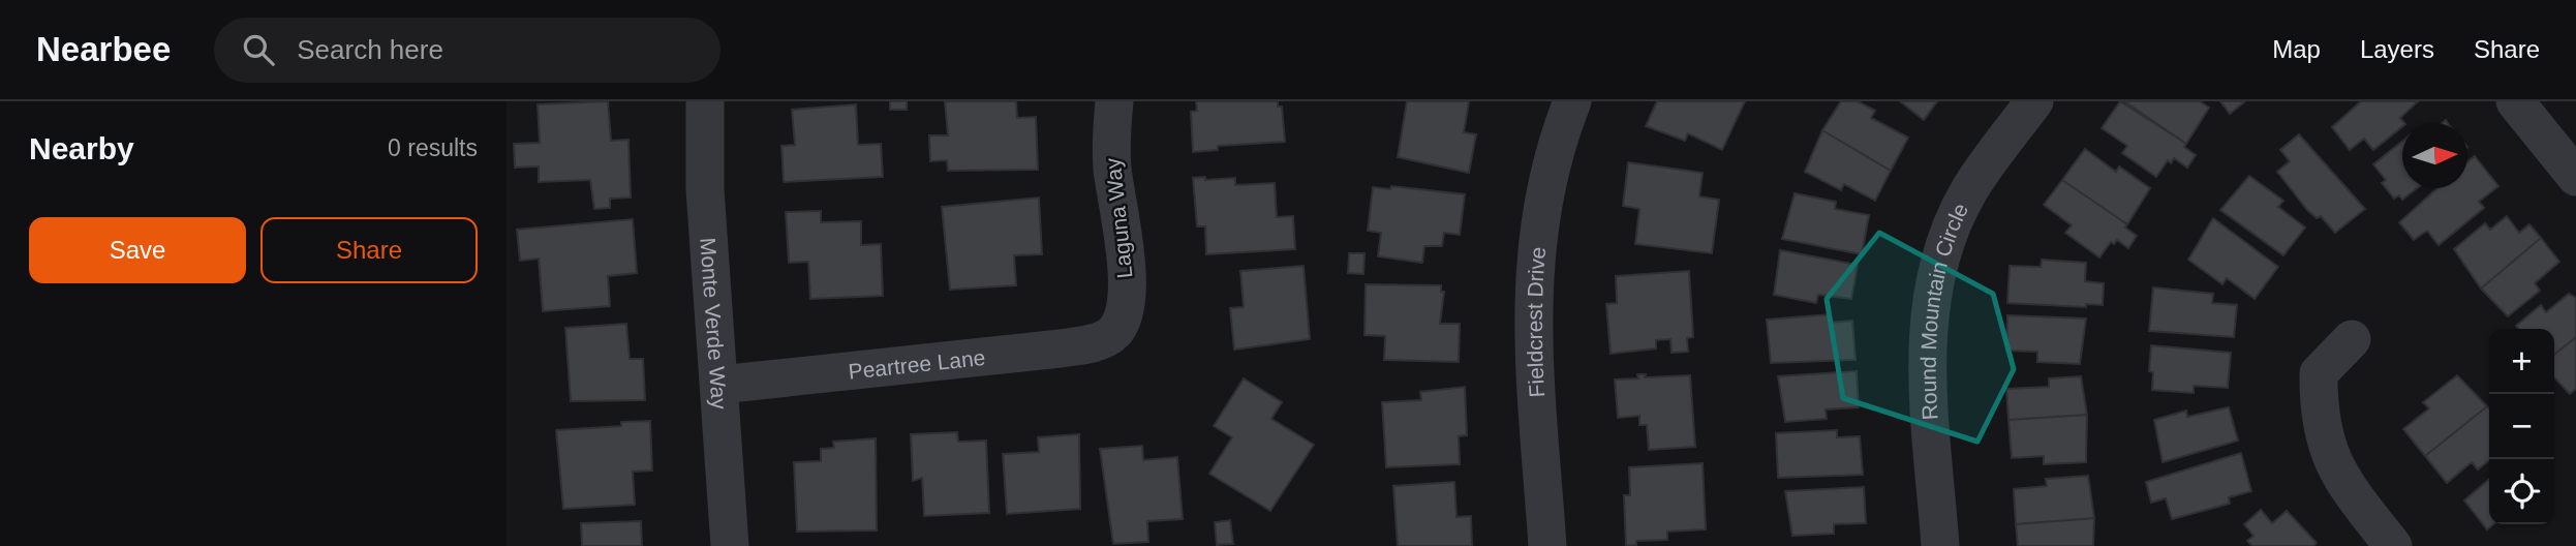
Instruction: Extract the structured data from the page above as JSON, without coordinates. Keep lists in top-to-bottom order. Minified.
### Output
{"streets":{"street":["Laguna Way","Round Mountain Circle","Fieldcrest Drive","Monte Verde Way","Peartree Lane"]},"crossings":[["Laguna Way","Peartree Lane"],["Monte Verde Way","Peartree Lane"]],"north":"right","page":{"header":"Nearbee","search":"Search here","nav":["Map","Layers","Share"],"heading":["Nearby","0 results"],"buttons":["Save","Share"],"map_buttons":["+","−"]}}
